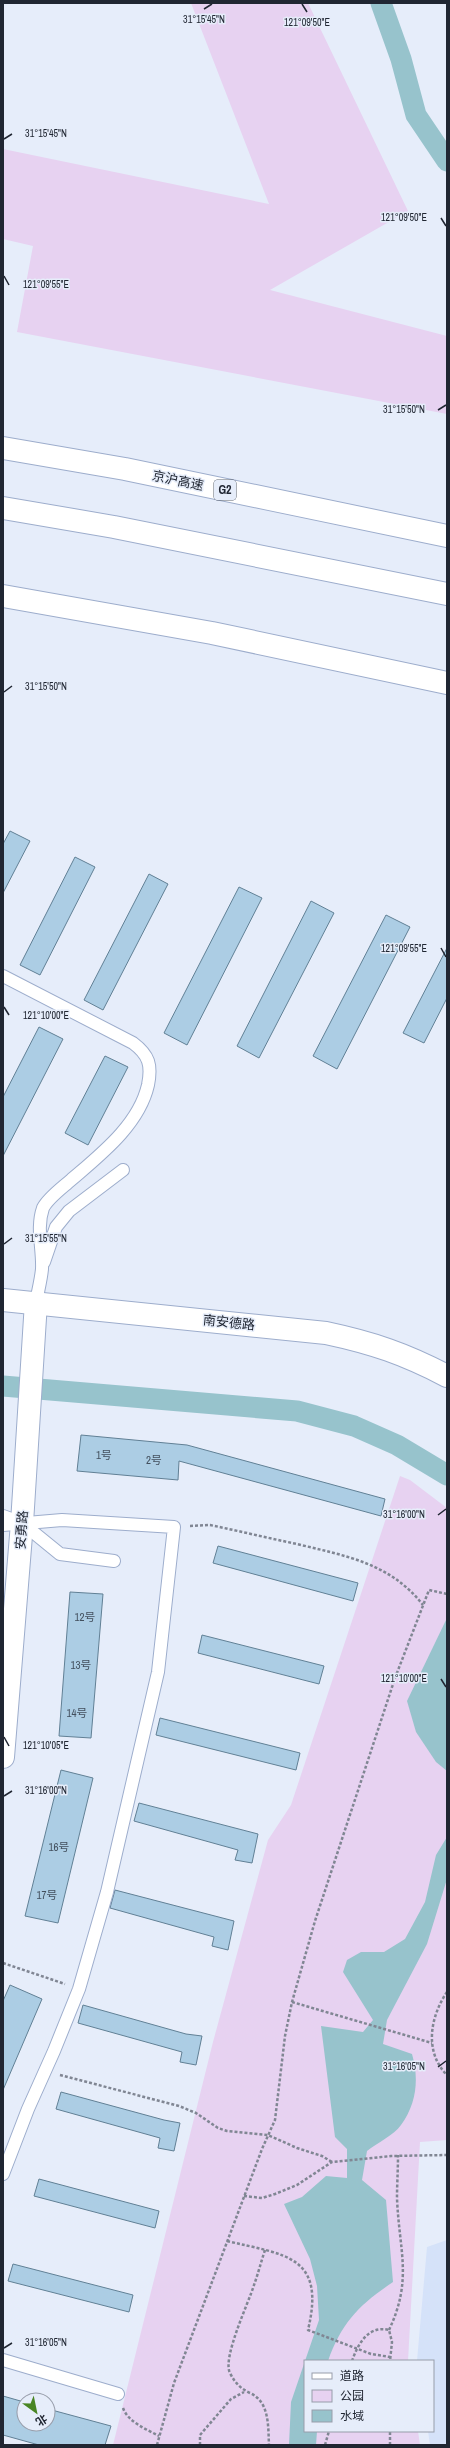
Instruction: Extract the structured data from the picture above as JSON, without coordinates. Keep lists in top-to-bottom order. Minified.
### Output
{"streets":{"main road":["京沪高速","G2","南安德路","安勇路"]},"crossings":[["南安德路","安勇路"]],"house_numbers":["1号","2号","12号","13号","14号","16号","17号"],"legend":["道路","公园","水域"],"north":"bottom right","coordinates":["31°15'45\"N","121°09'50\"E","121°09'55\"E","31°15'50\"N","121°10'00\"E","31°15'55\"N","31°16'00\"N","121°10'05\"E","31°16'05\"N"]}
